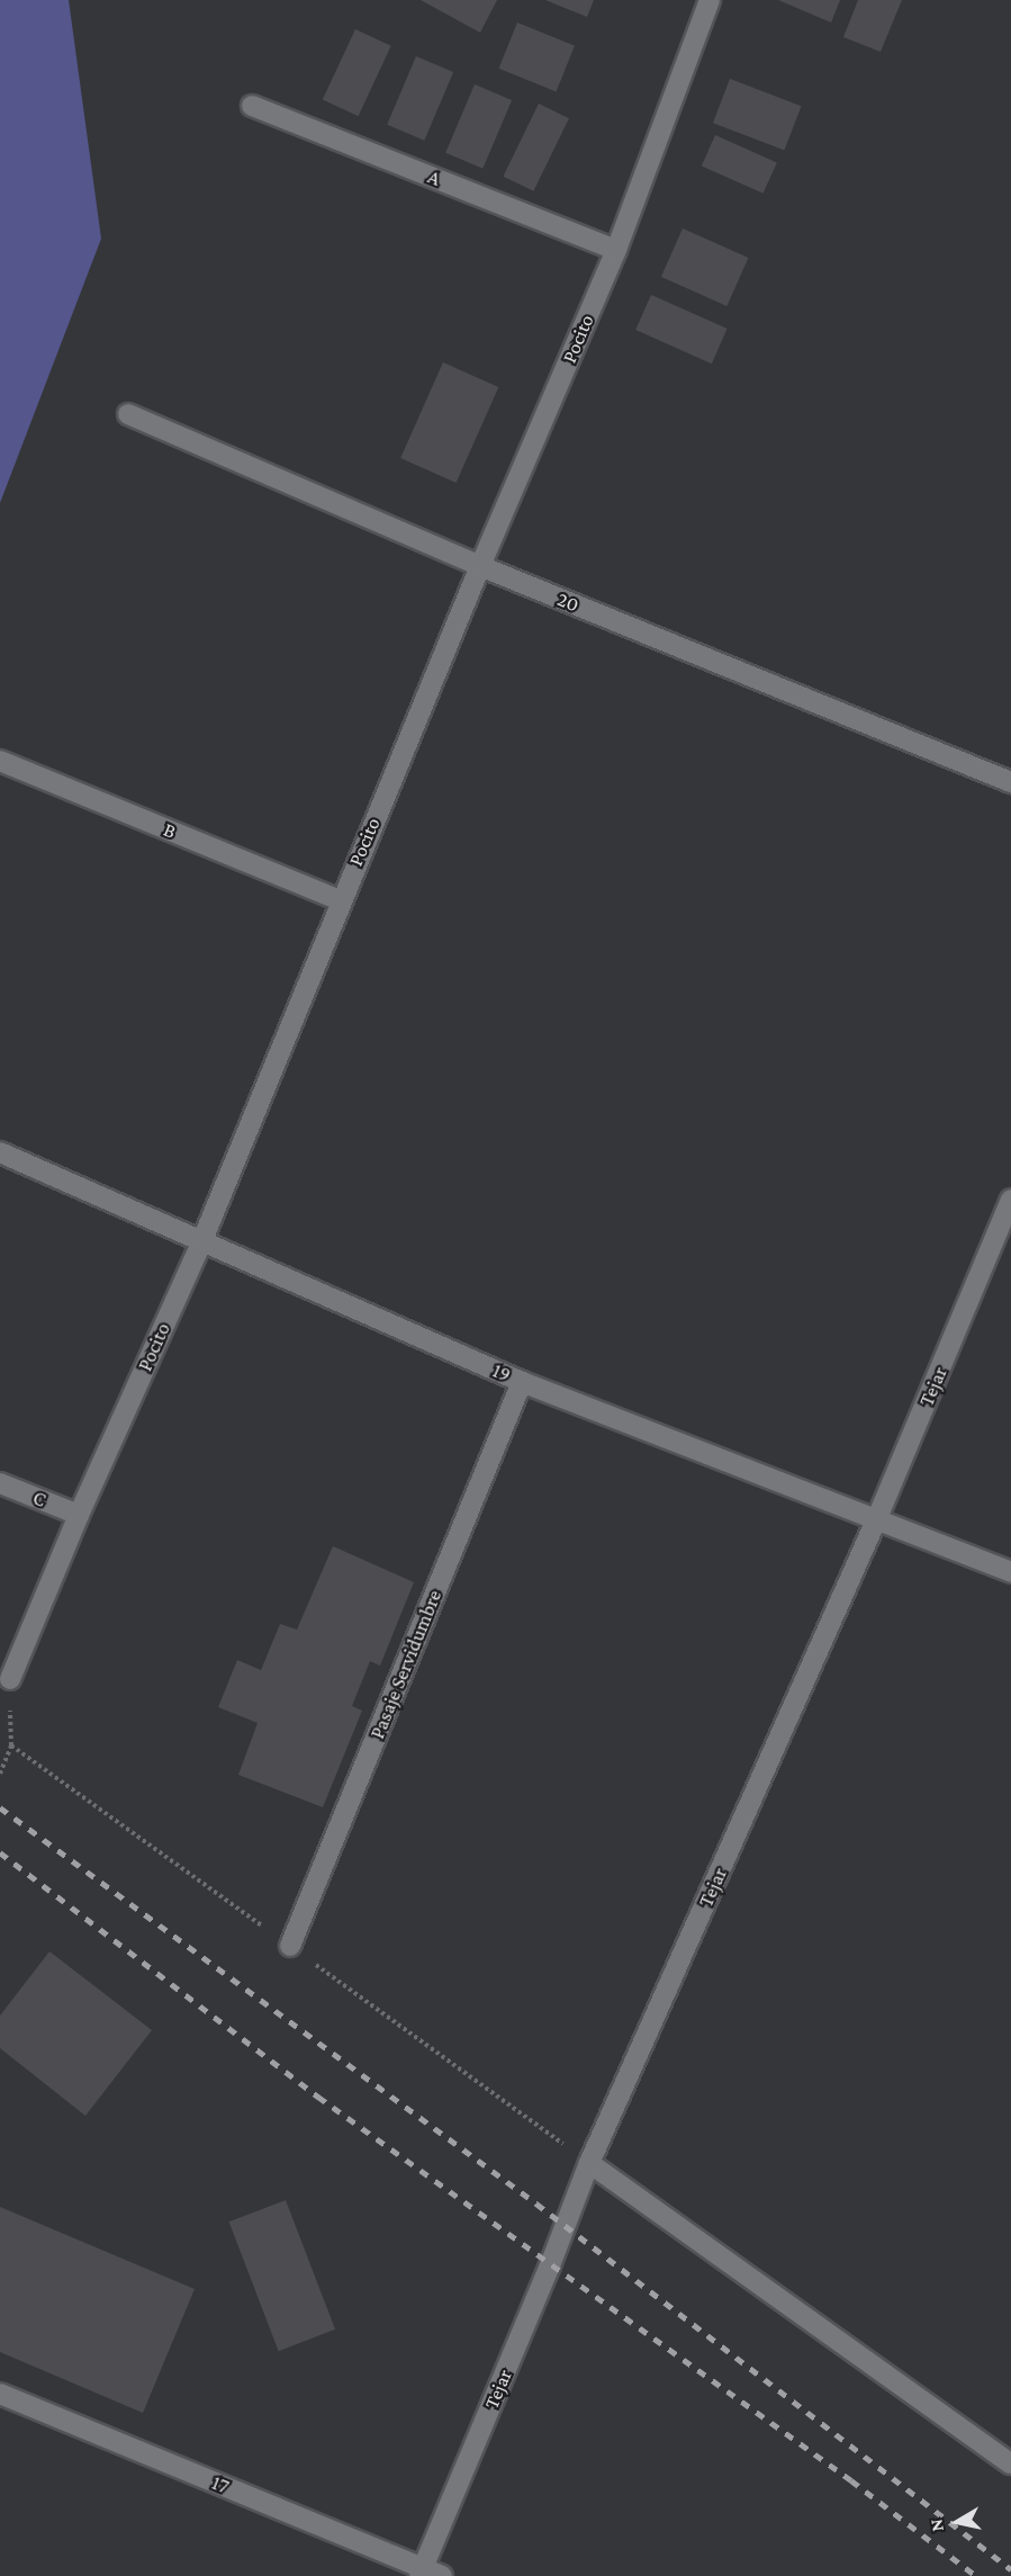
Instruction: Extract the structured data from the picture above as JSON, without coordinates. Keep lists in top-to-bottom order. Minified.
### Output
{"streets":{"street":["A","Pocito","20","B","19","Tejar","C","Pasaje Servidumbre","17"]},"crossings":[["A","Pocito"],["Pocito","20"],["Pocito","B"],["Pocito","19"],["Pocito","C"],["19","Tejar"],["19","Pasaje Servidumbre"],["Tejar","17"]],"north":"left"}
